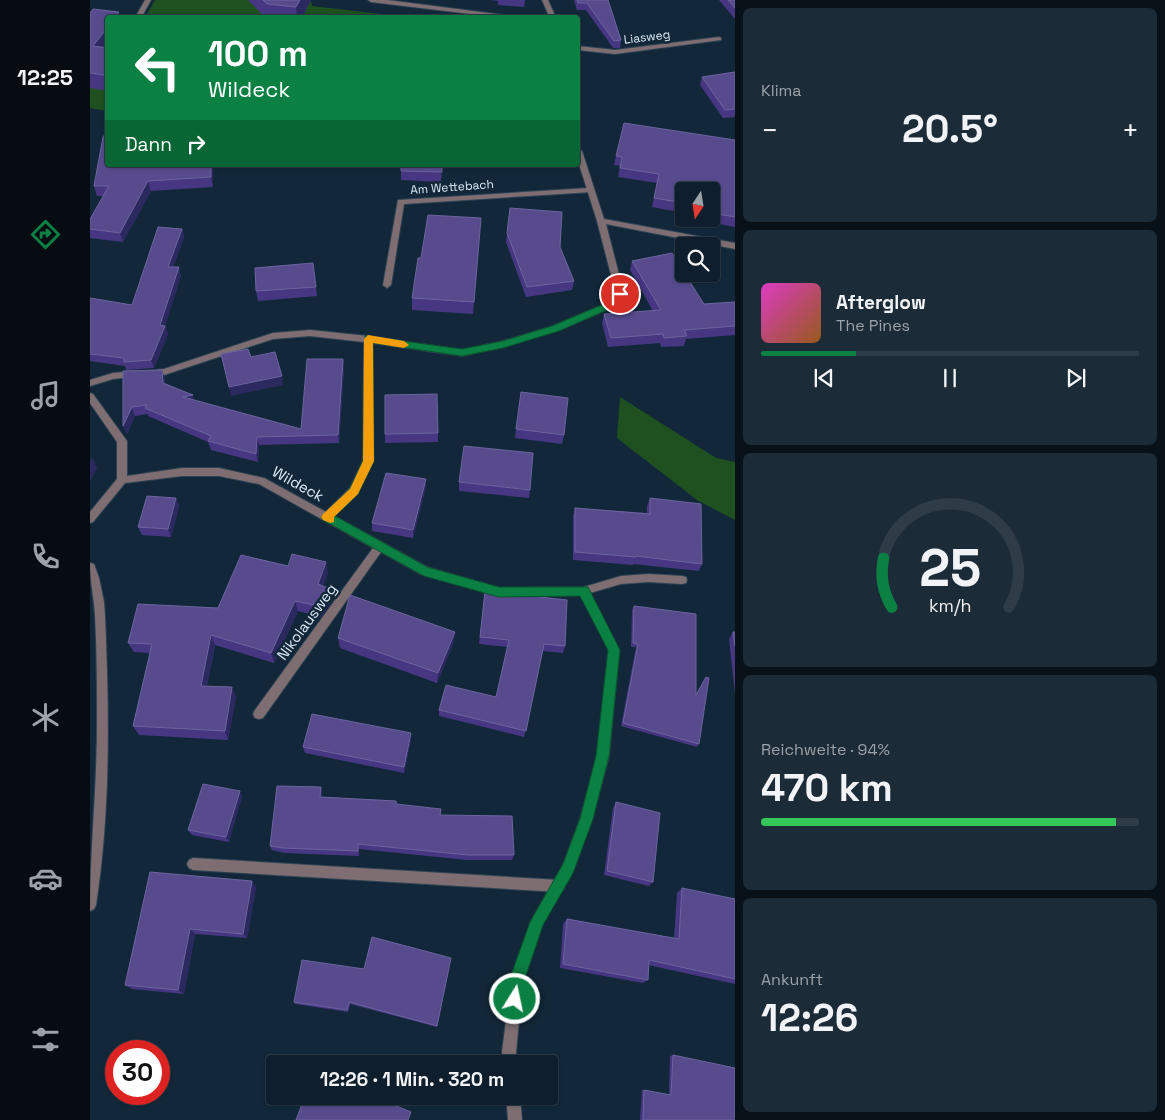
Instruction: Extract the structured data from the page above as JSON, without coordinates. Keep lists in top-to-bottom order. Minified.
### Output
{"streets":{"street":["Liasweg","Am Wettebach","Wildeck","Nikolausweg"]},"crossings":[["Wildeck","Nikolausweg"]],"north":"bottom","page":{"tabs":"12:25","tile":["Klima",["Reichweite · 94%","470 km"],["Ankunft","12:26"]],"turn":["100 m","Wildeck"],"heat":["−","20.5°","+"],"then":"Dann","song":["Afterglow","The Pines"],"limit":"30","trip":"12:26 · 1 Min. · 320 m","gauge":["25","km/h"]}}
